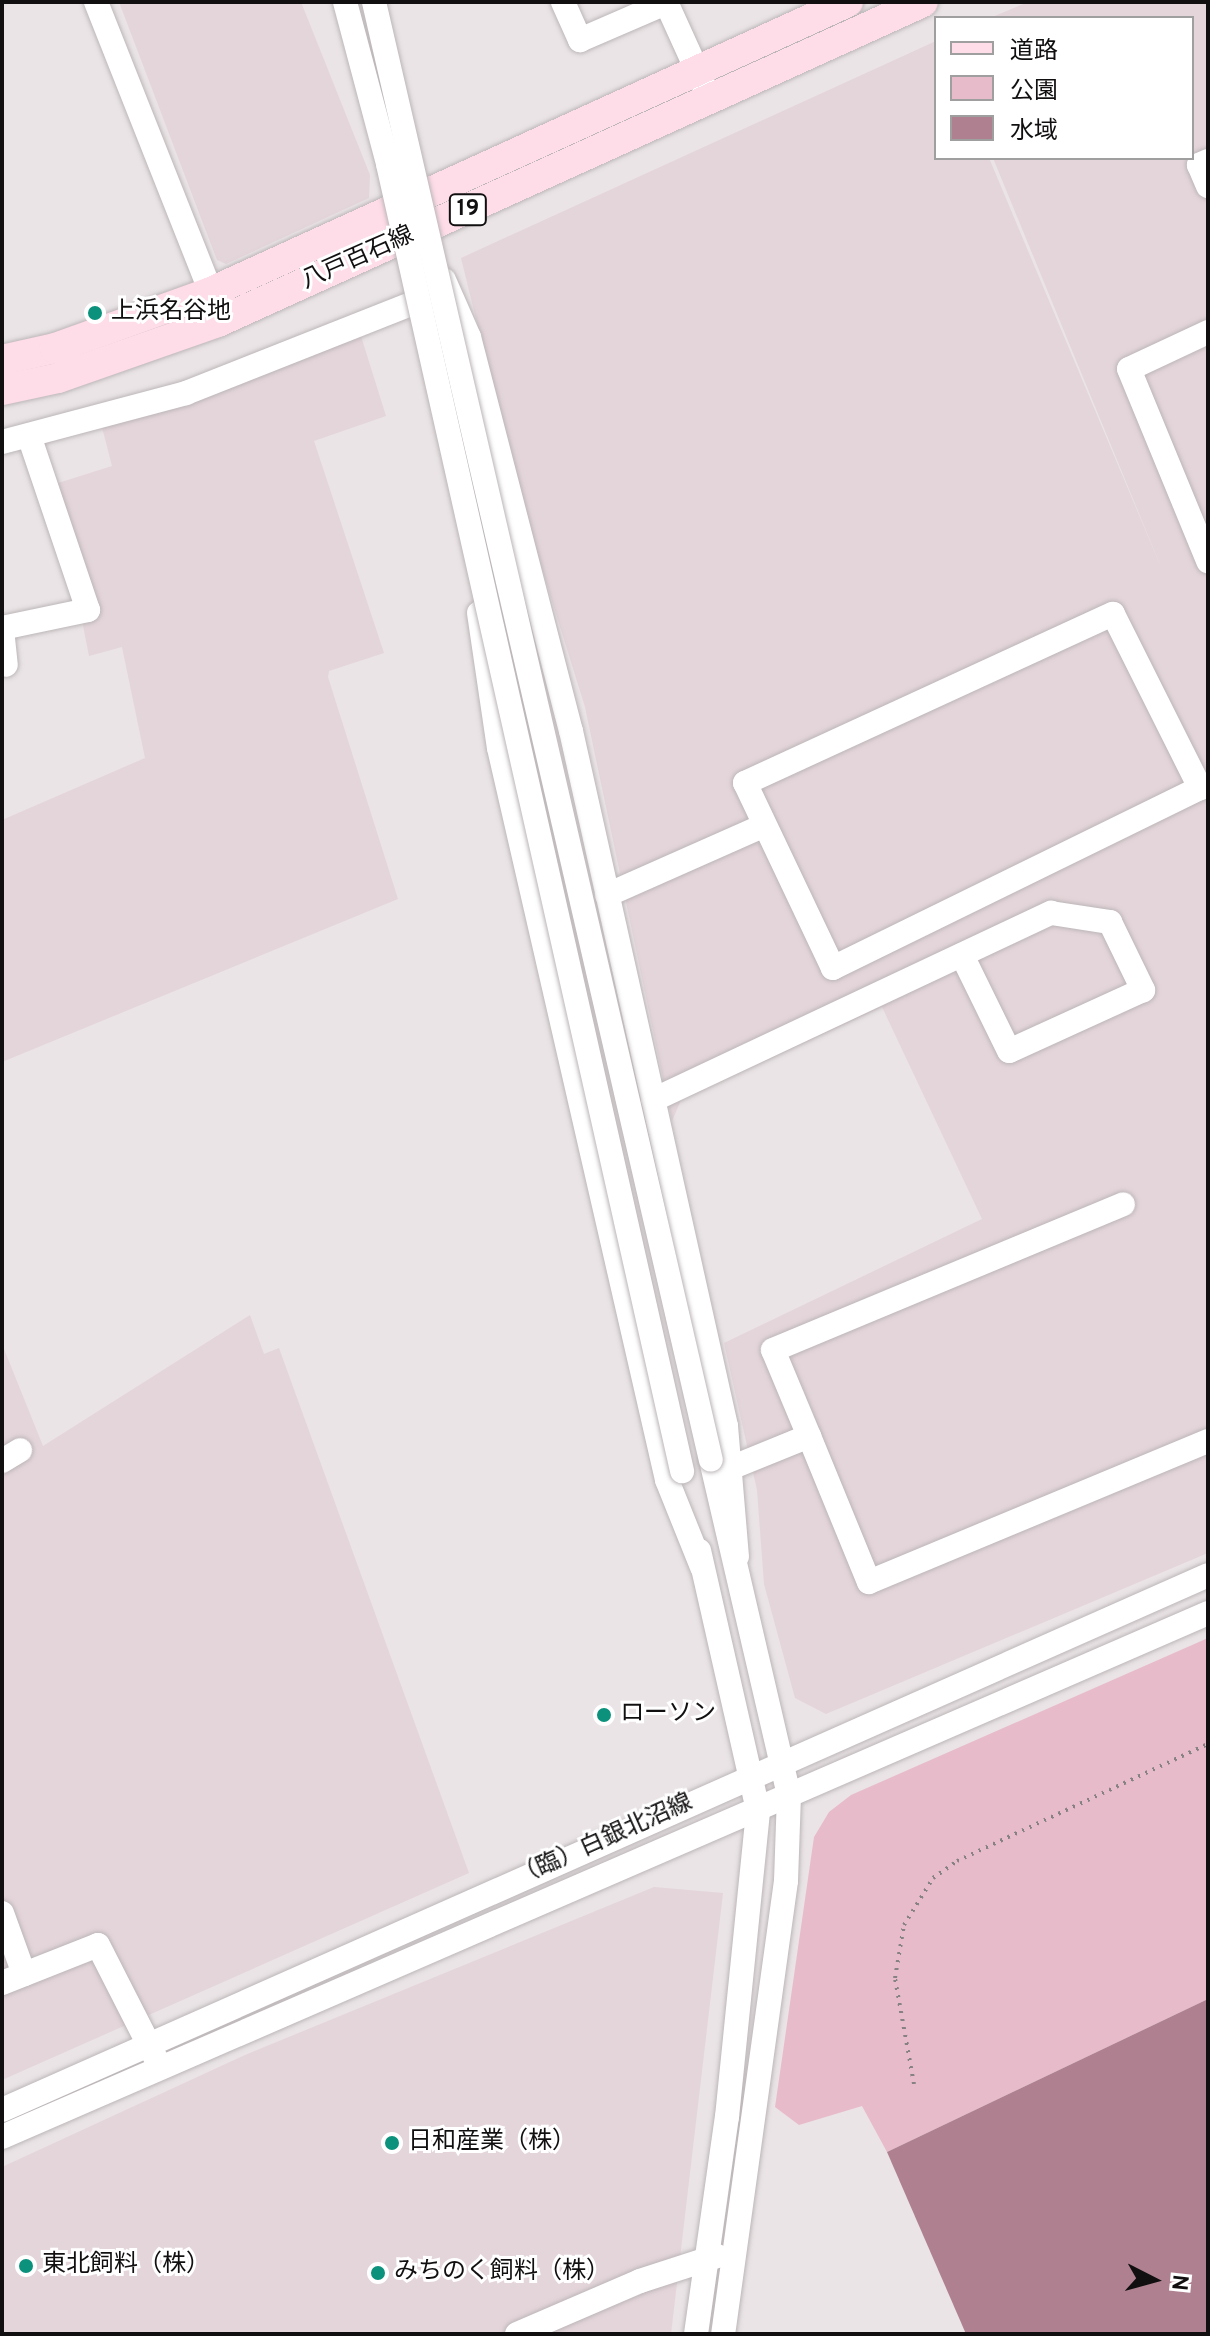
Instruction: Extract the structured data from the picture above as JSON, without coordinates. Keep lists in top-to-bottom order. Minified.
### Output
{"streets":{"main road":["19","八戸百石線"],"street":["（臨）白銀北沼線"]},"places":["上浜名谷地","ローソン","日和産業（株）","東北飼料（株）","みちのく飼料（株）"],"legend":["道路","公園","水域"],"north":"right"}
